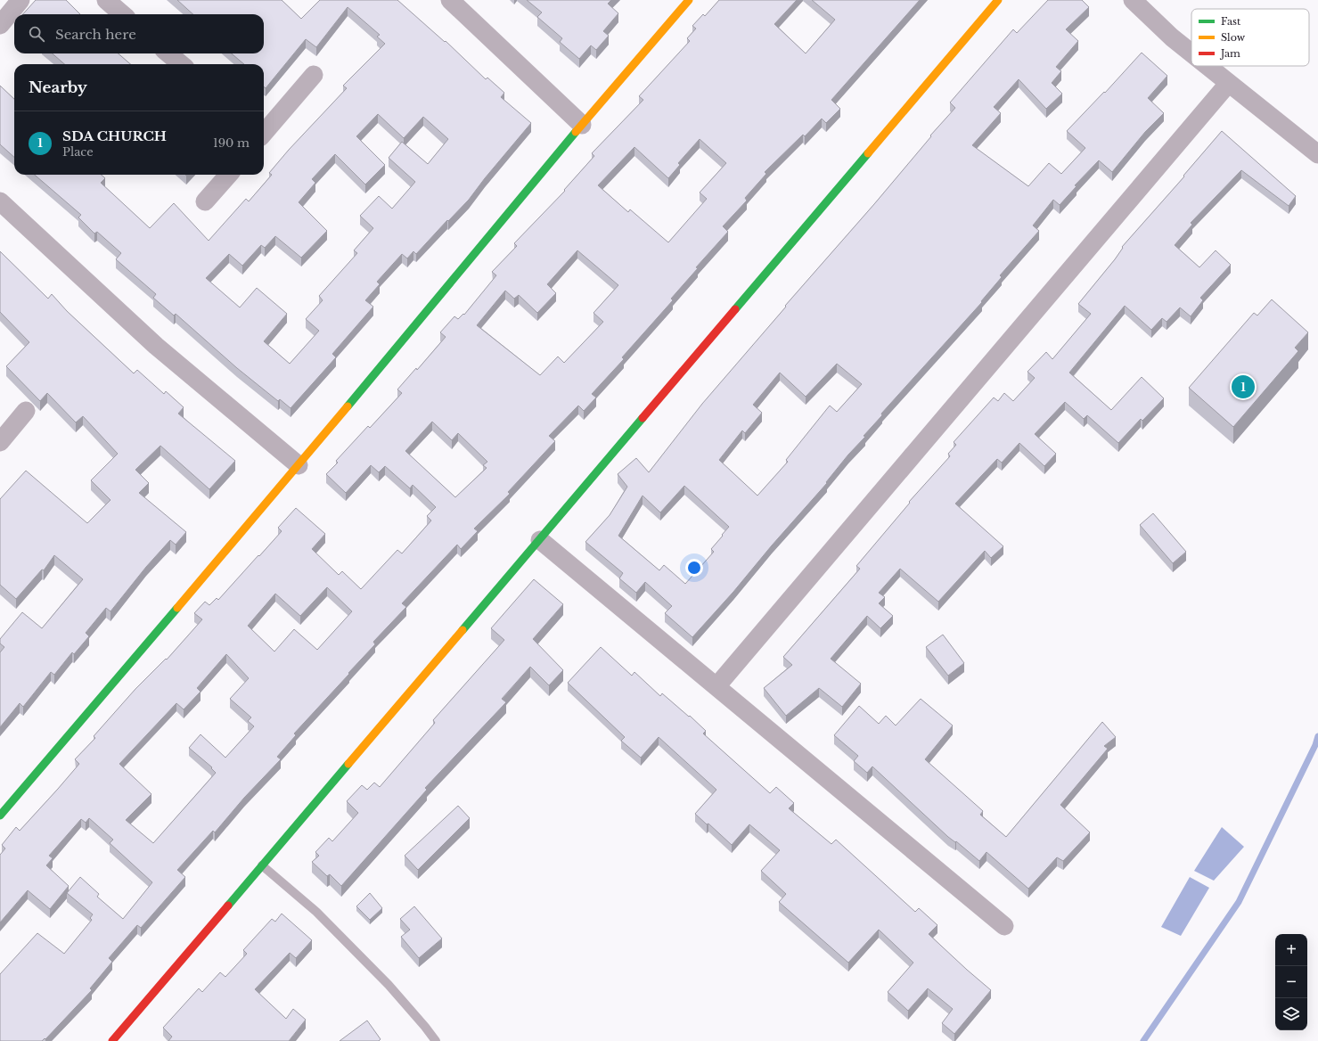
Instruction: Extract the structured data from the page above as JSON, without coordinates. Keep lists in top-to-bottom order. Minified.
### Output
{"legend":["Fast","Slow","Jam"],"page":{"search":"Search here","heading":"Nearby","list":[{"mark":"1","name":"SDA CHURCH","note":"Place","value":"190 m"}],"pins":"1","map_buttons":["+","−"]}}
